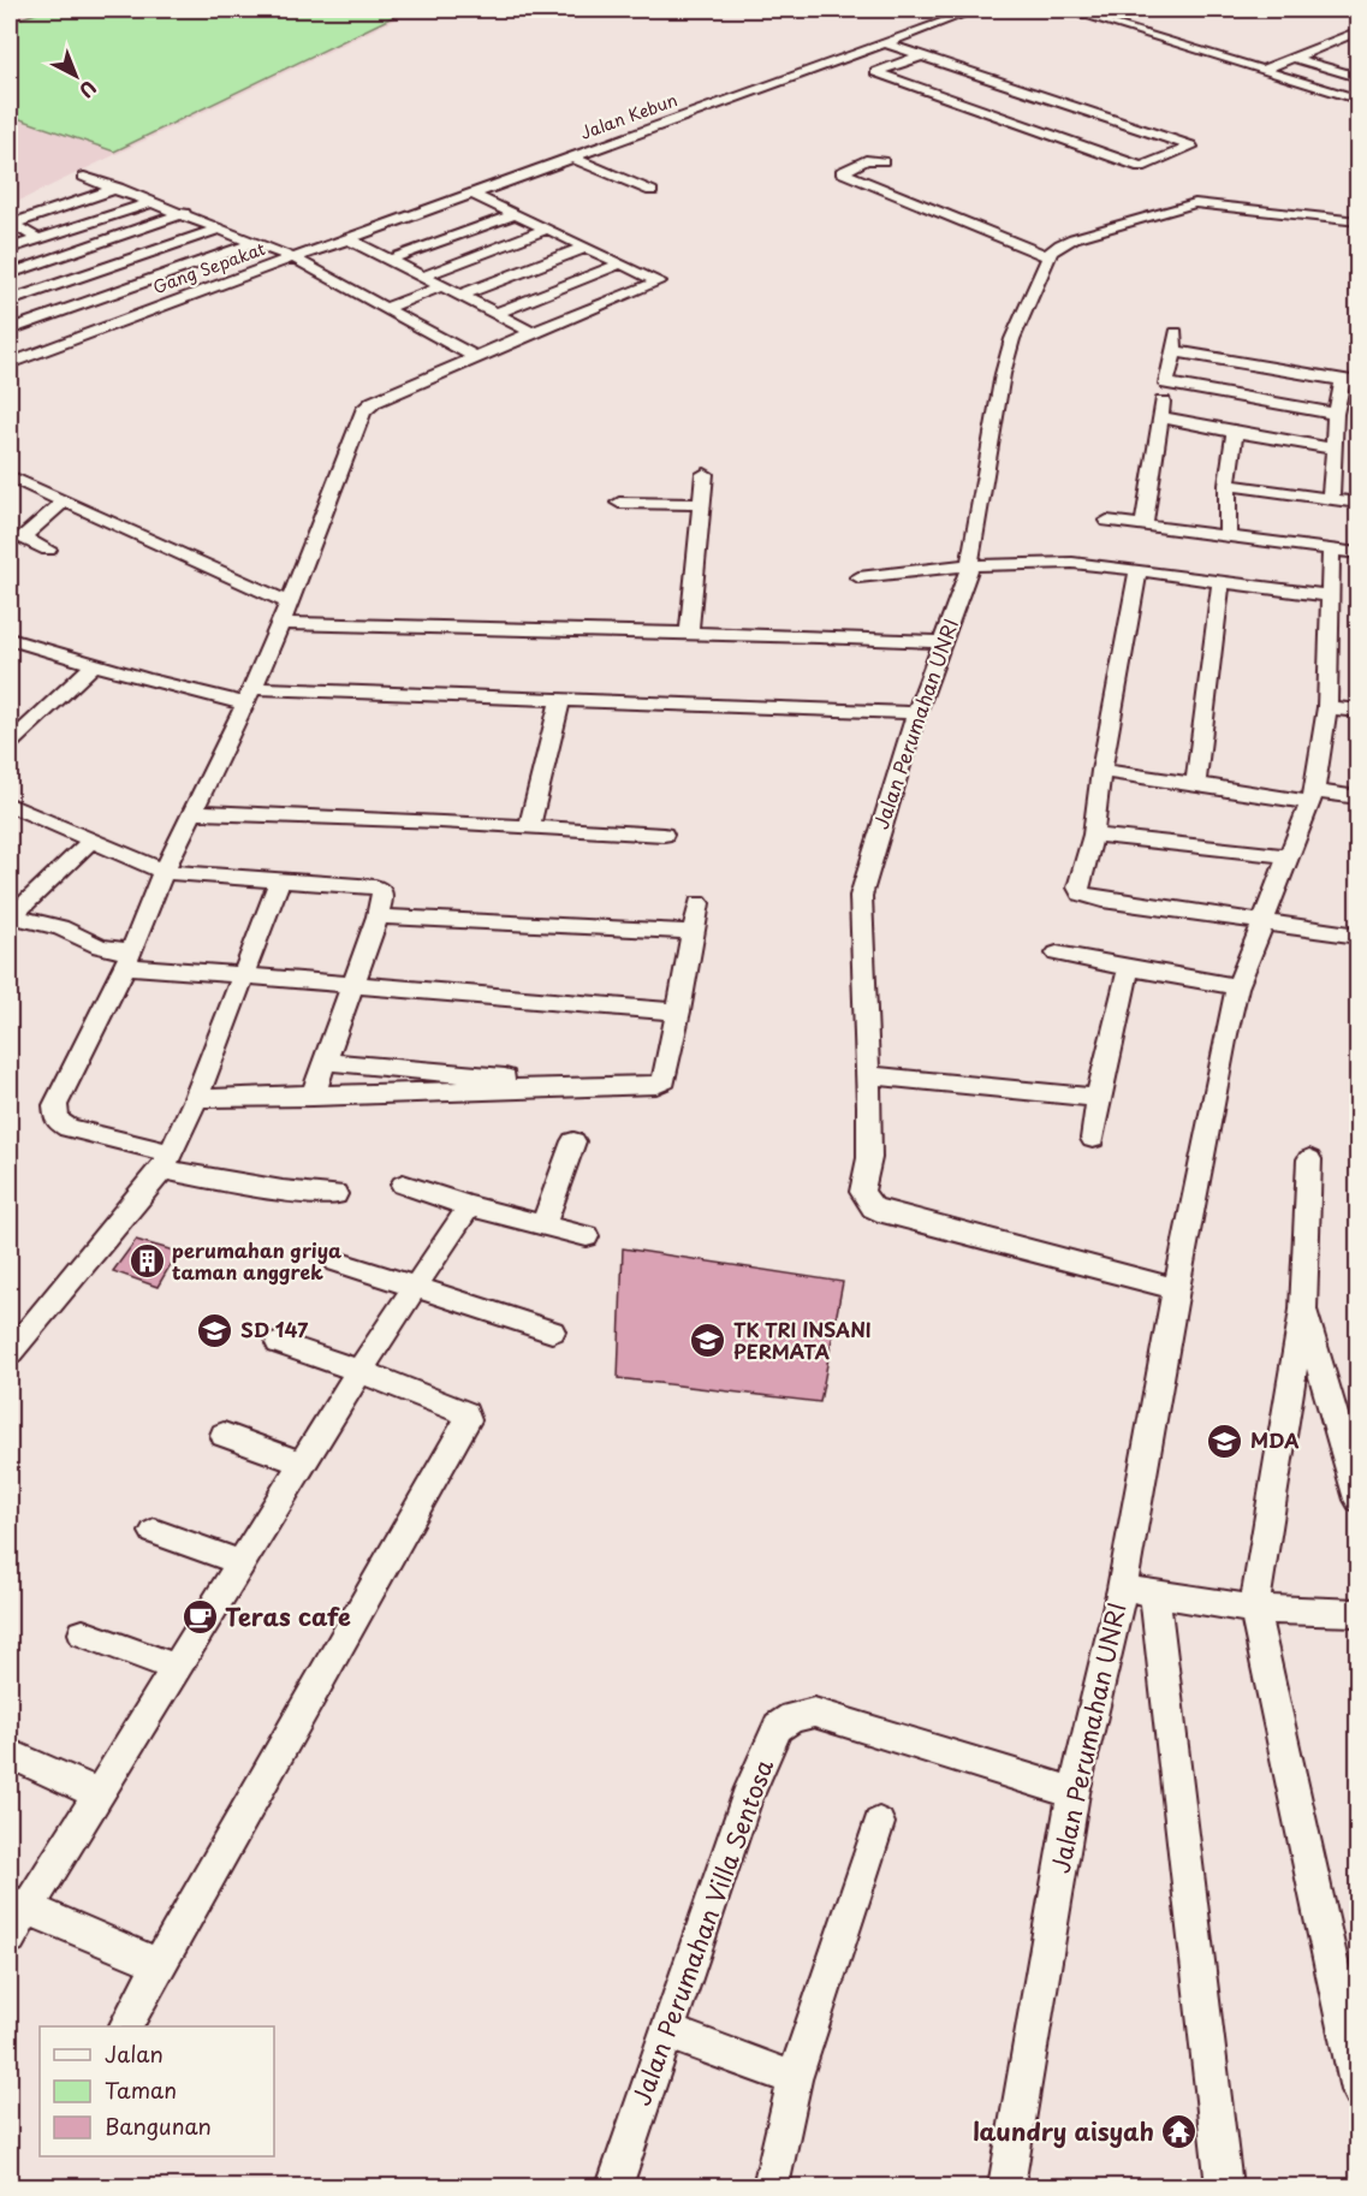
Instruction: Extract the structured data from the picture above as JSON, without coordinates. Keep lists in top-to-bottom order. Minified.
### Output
{"streets":{"street":["Jalan Kebun","Gang Sepakat","Jalan Perumahan UNRI","Jalan Perumahan Villa Sentosa"]},"crossings":[["Jalan Kebun","Gang Sepakat"],["Jalan Perumahan UNRI","Jalan Perumahan Villa Sentosa"]],"places":{"building":["perumahan griya taman anggrek"],"school or university":["SD 147","TK TRI INSANI PERMATA","MDA"],"cafe":["Teras cafe"],"temple":["laundry aisyah"]},"legend":["Jalan","Taman","Bangunan"],"north":"bottom right"}
